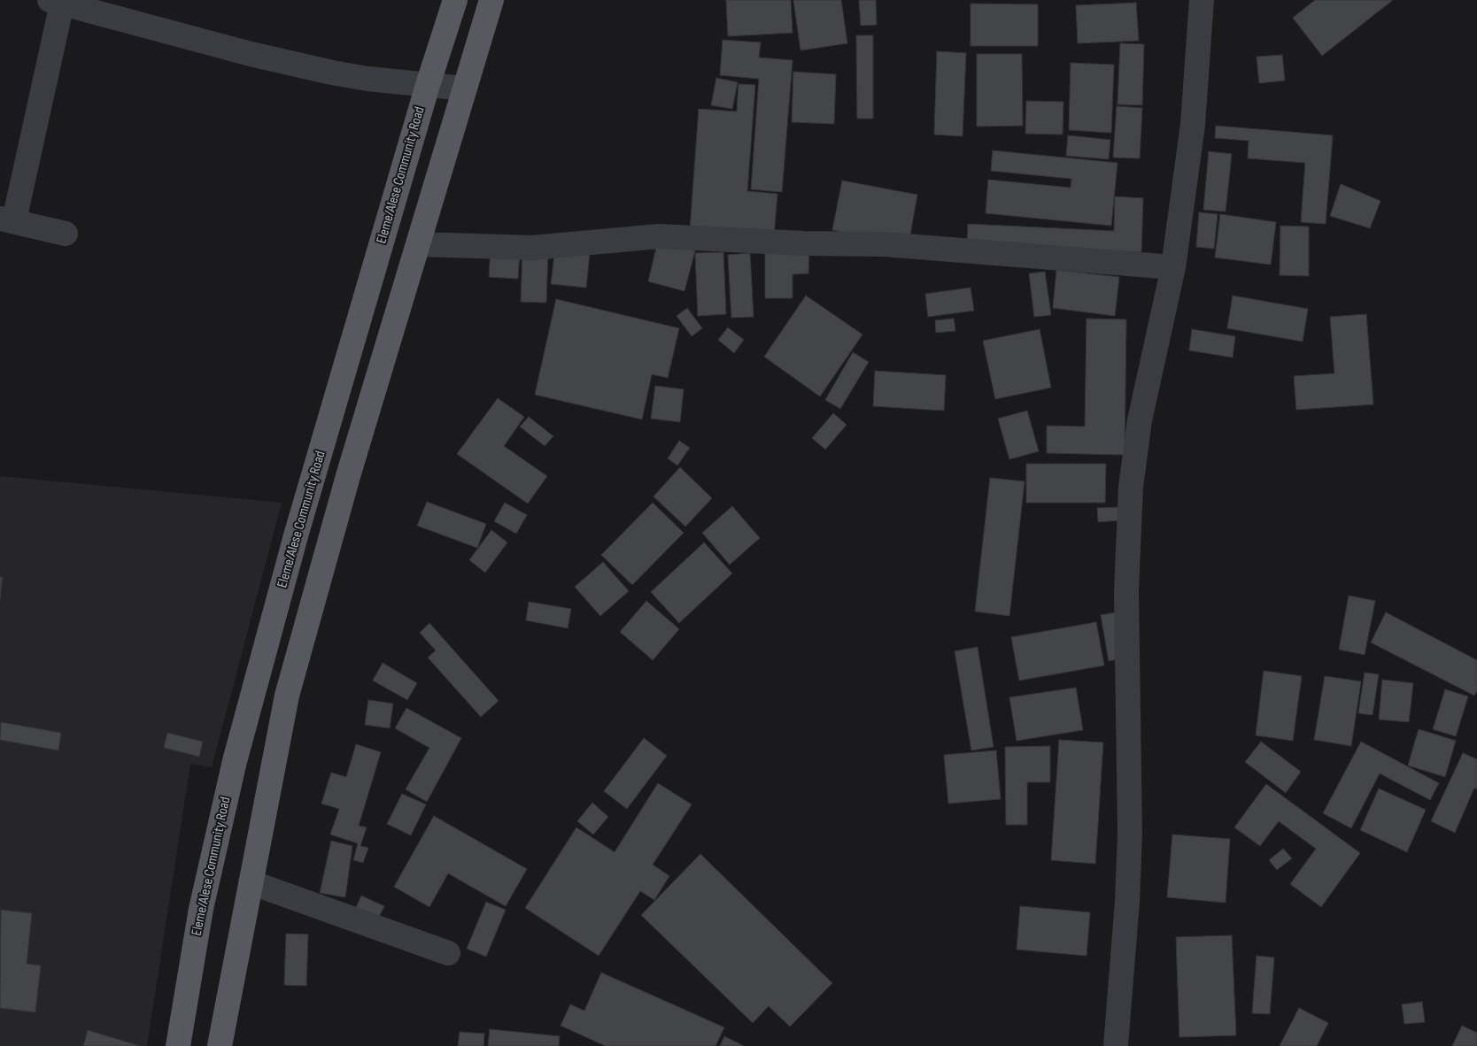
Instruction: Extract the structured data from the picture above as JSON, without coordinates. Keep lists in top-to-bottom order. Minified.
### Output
{"streets":{"main road":["Eleme/Alese Community Road"]}}
